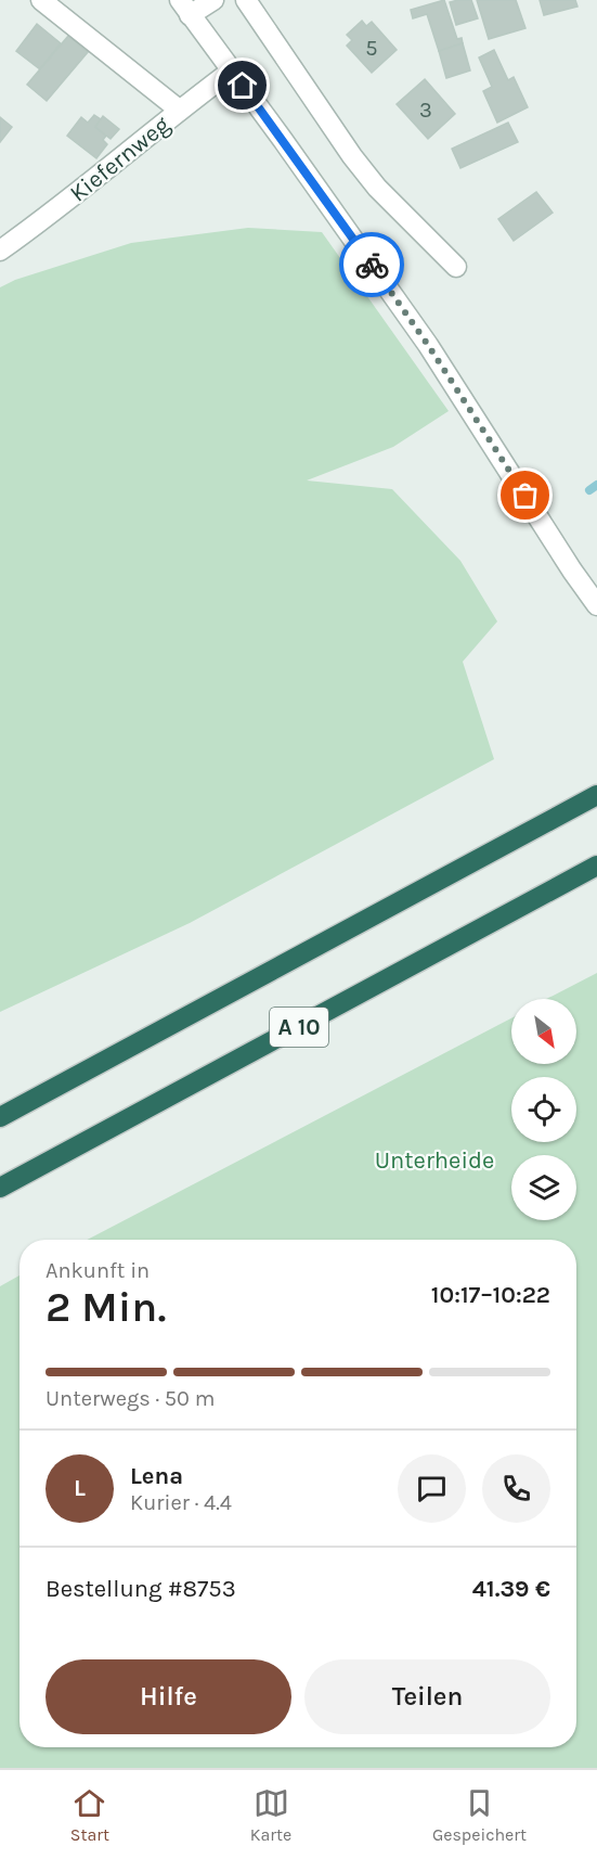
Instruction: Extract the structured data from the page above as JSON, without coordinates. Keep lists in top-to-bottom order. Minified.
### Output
{"streets":{"highway":["A 10"],"street":["Kiefernweg"]},"parks":["Unterheide"],"house_numbers":["5","3"],"north":"bottom right","page":{"heading":["2 Min.","Ankunft in","10:17–10:22"],"panel":["Lena","Kurier · 4.4","Bestellung #8753","41.39 €"],"bar":"Unterwegs · 50 m","round":"L","buttons":["Hilfe","Teilen"],"tabs":["Start","Karte","Gespeichert"]}}
